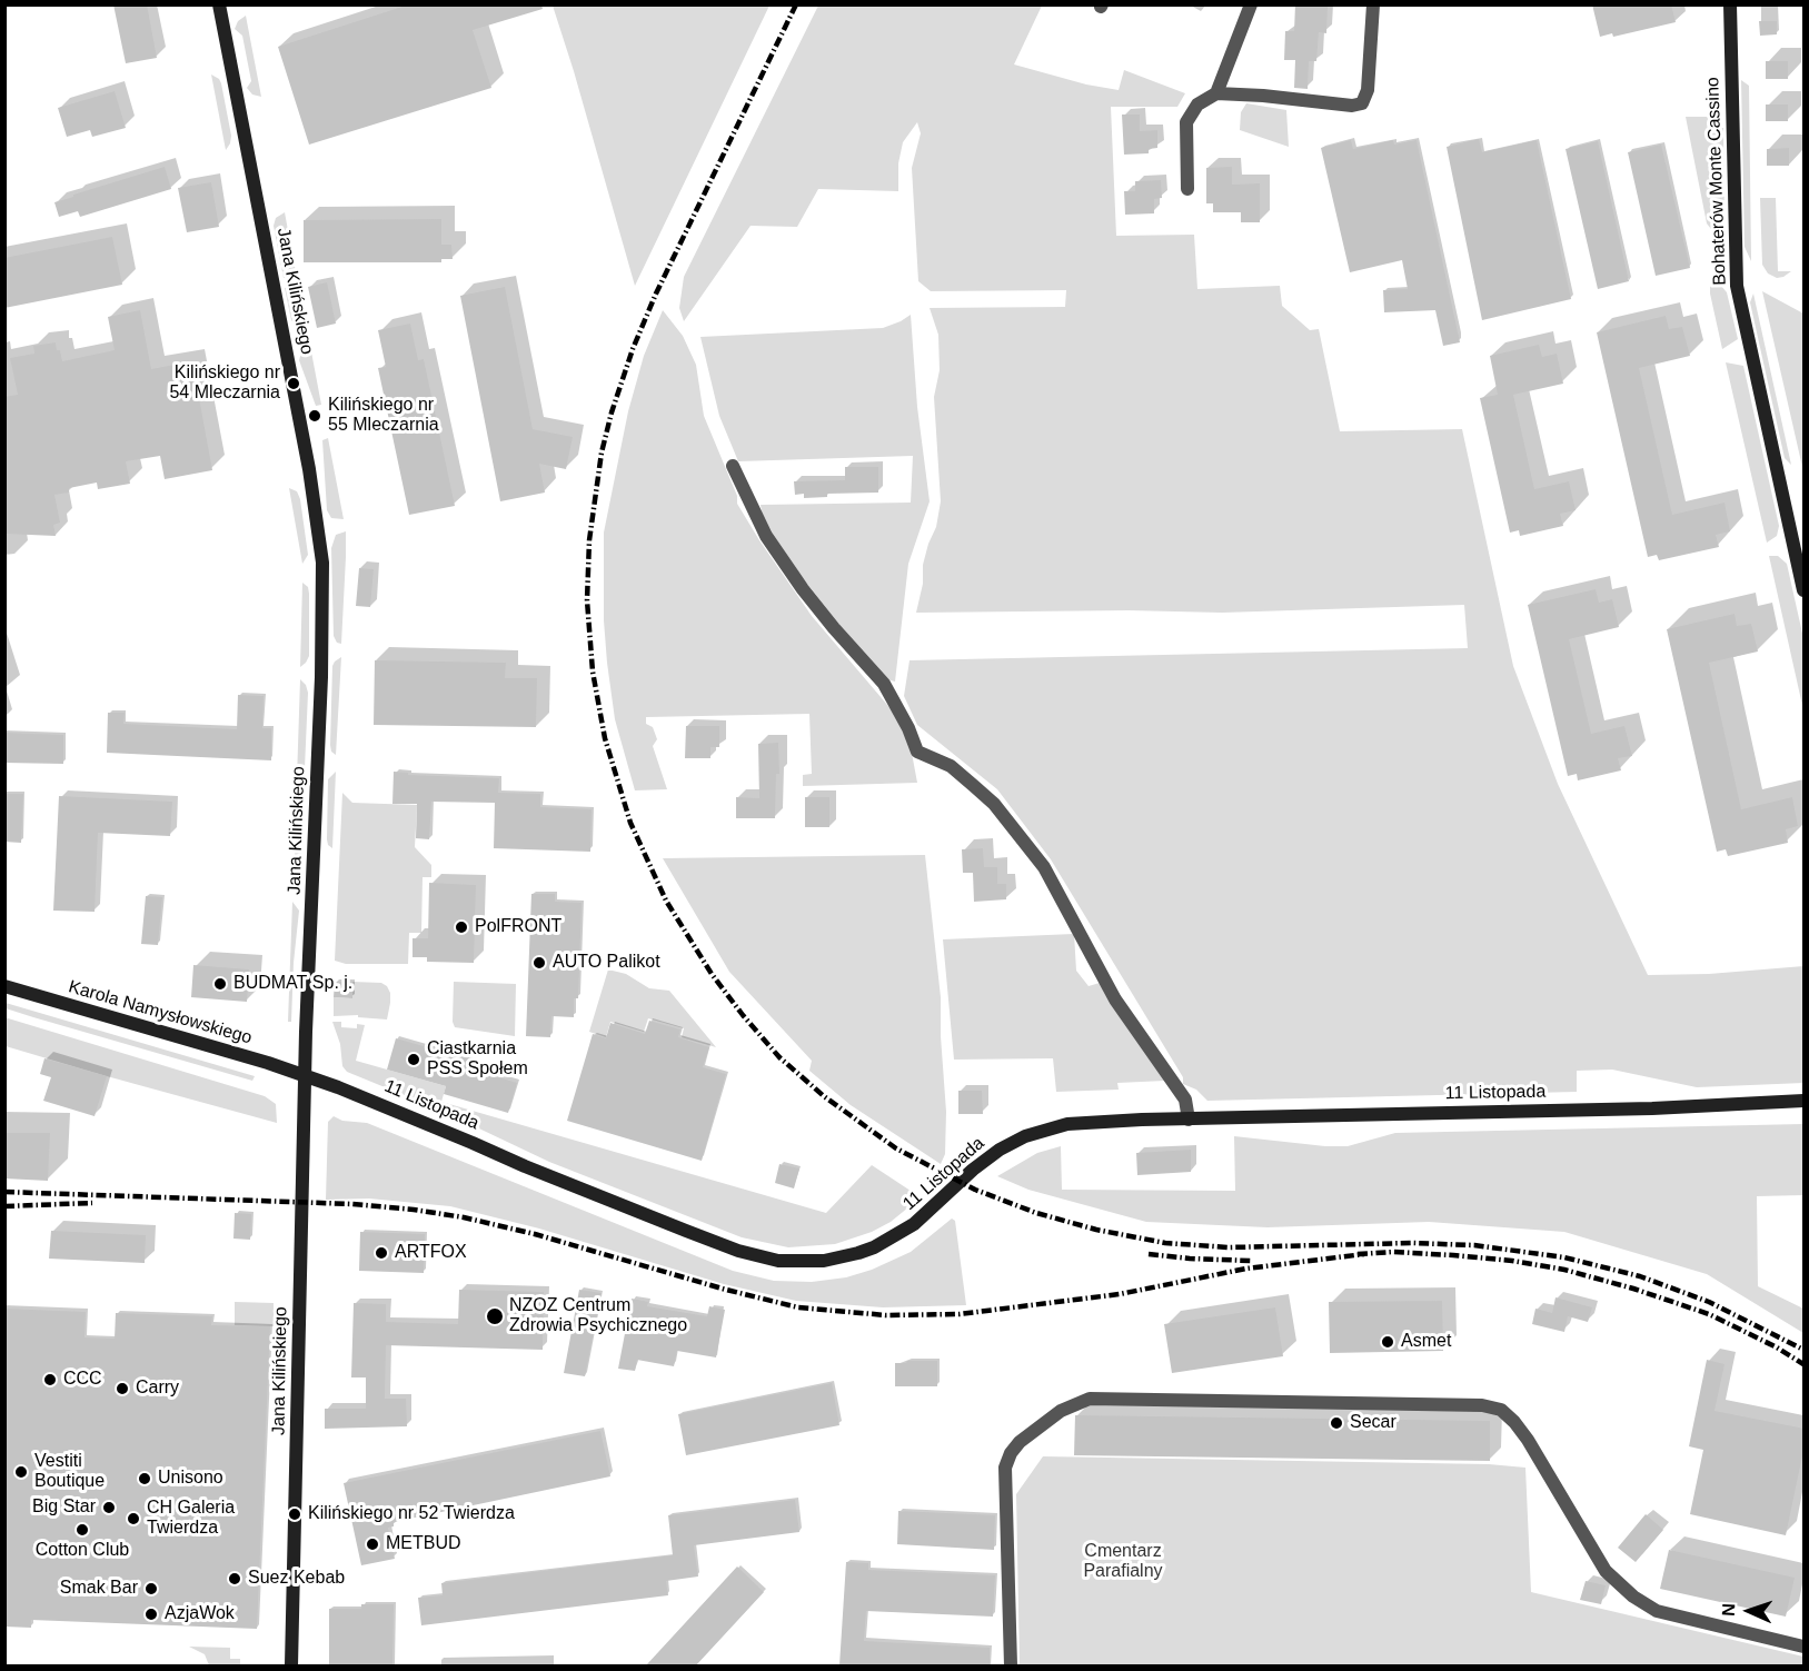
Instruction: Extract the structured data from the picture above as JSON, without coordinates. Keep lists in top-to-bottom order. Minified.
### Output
{"streets":{"street":["Bohaterów Monte Cassino","Jana Kilińskiego","Karola Namysłowskiego","11 Listopada"]},"crossings":[["Jana Kilińskiego","Karola Namysłowskiego"],["Jana Kilińskiego","11 Listopada"],["Karola Namysłowskiego","11 Listopada"]],"parks":["Cmentarz Parafialny"],"places":["Kilińskiego nr 54 Mleczarnia","Kilińskiego nr 55 Mleczarnia","PolFRONT","AUTO Palikot","BUDMAT Sp. j.","Ciastkarnia PSS Społem","ARTFOX","NZOZ Centrum Zdrowia Psychicznego","Asmet","CCC","Carry","Secar","Vestiti Boutique","Unisono","Big Star","Kilińskiego nr 52 Twierdza","CH Galeria Twierdza","Cotton Club","METBUD","Suez Kebab","Smak Bar","AzjaWok"],"north":"left"}
